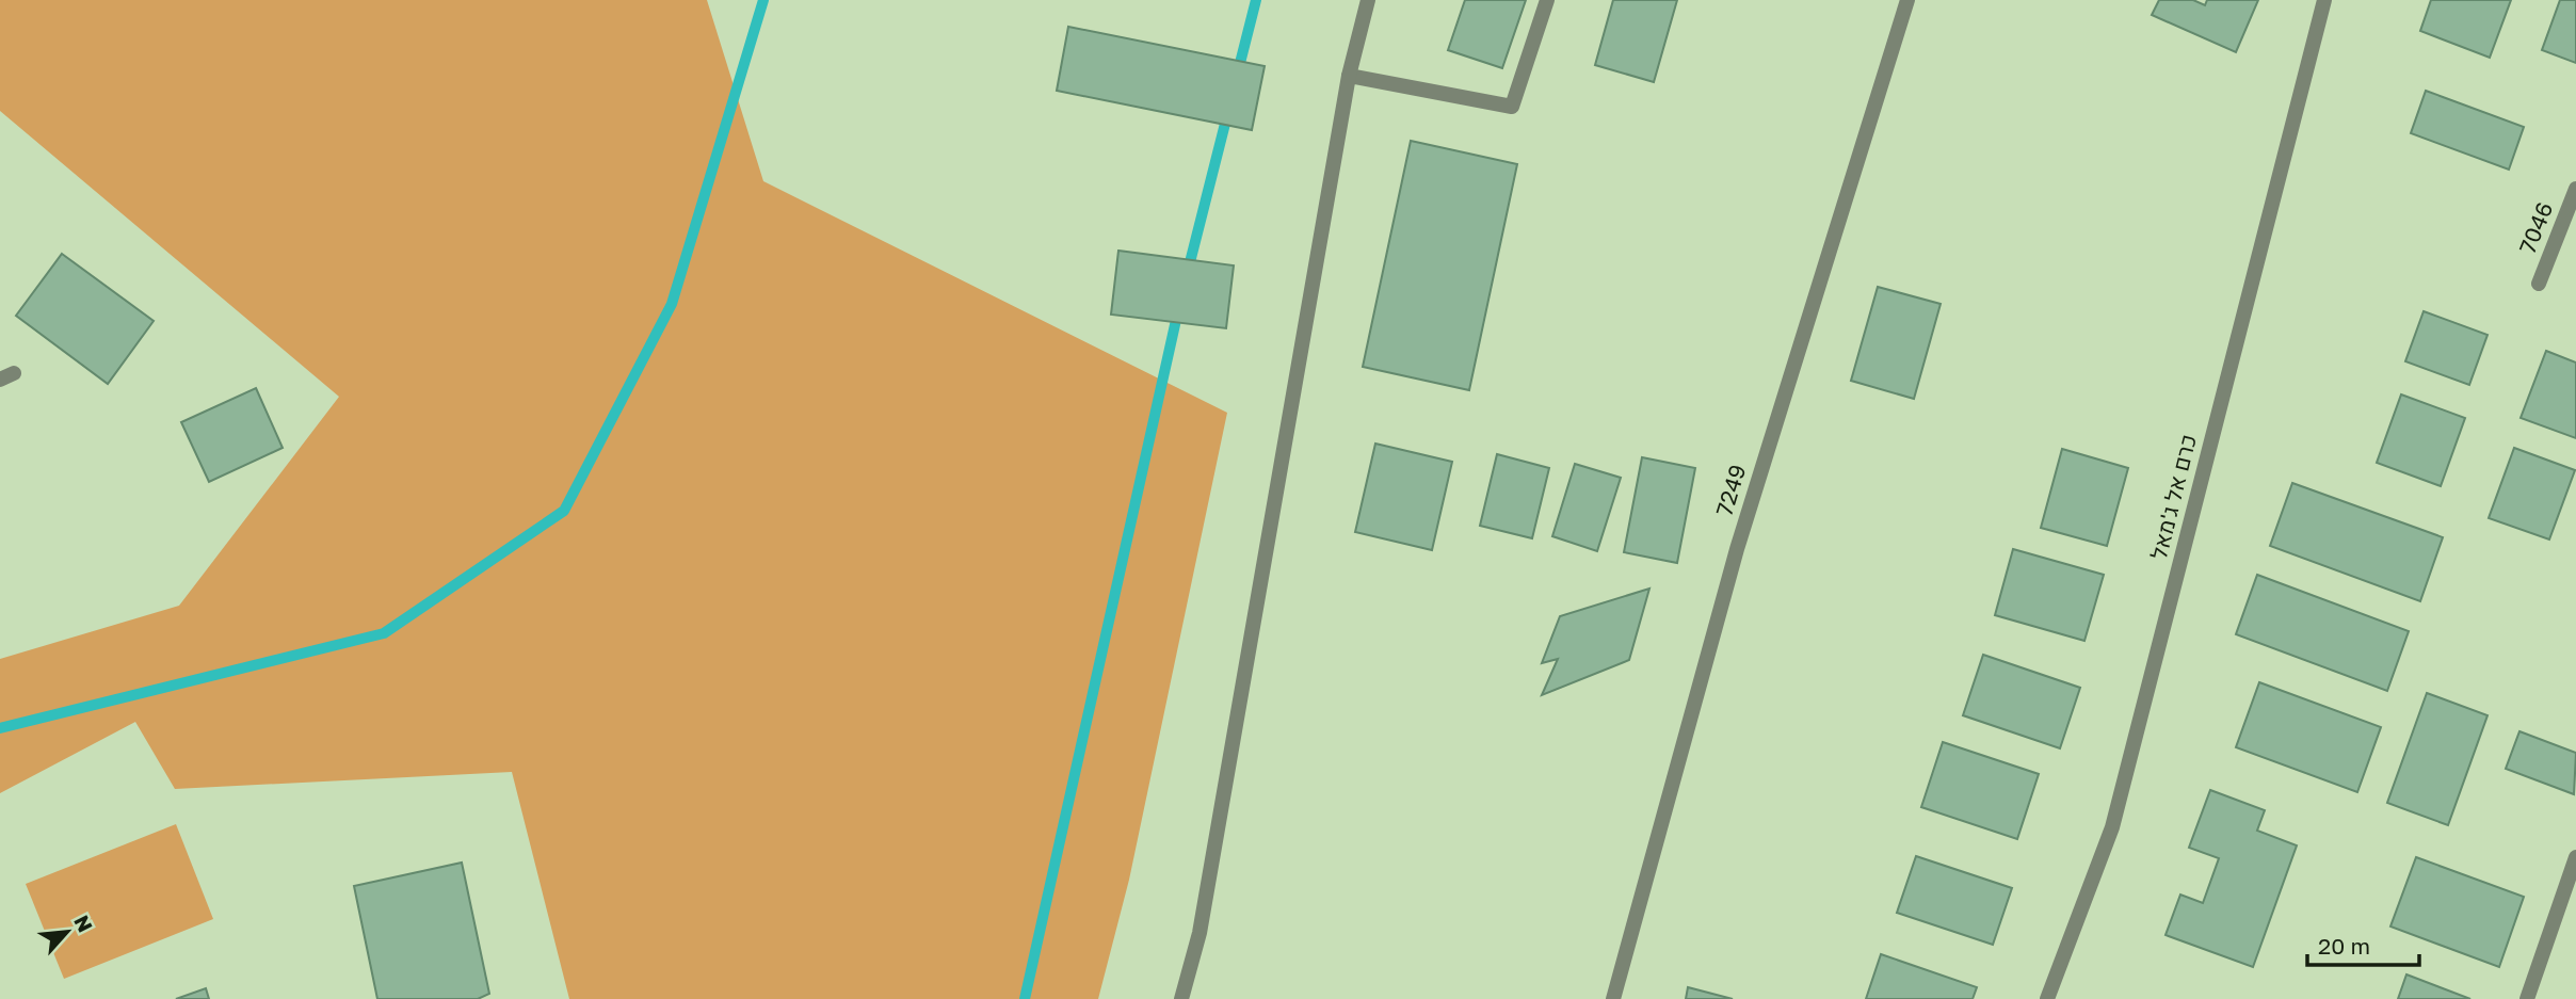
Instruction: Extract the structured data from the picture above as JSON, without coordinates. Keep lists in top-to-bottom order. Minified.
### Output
{"streets":{"street":["7046","7249","כרם אל ג'מאל"]},"scale_bar":"20 m","north":"top right"}
